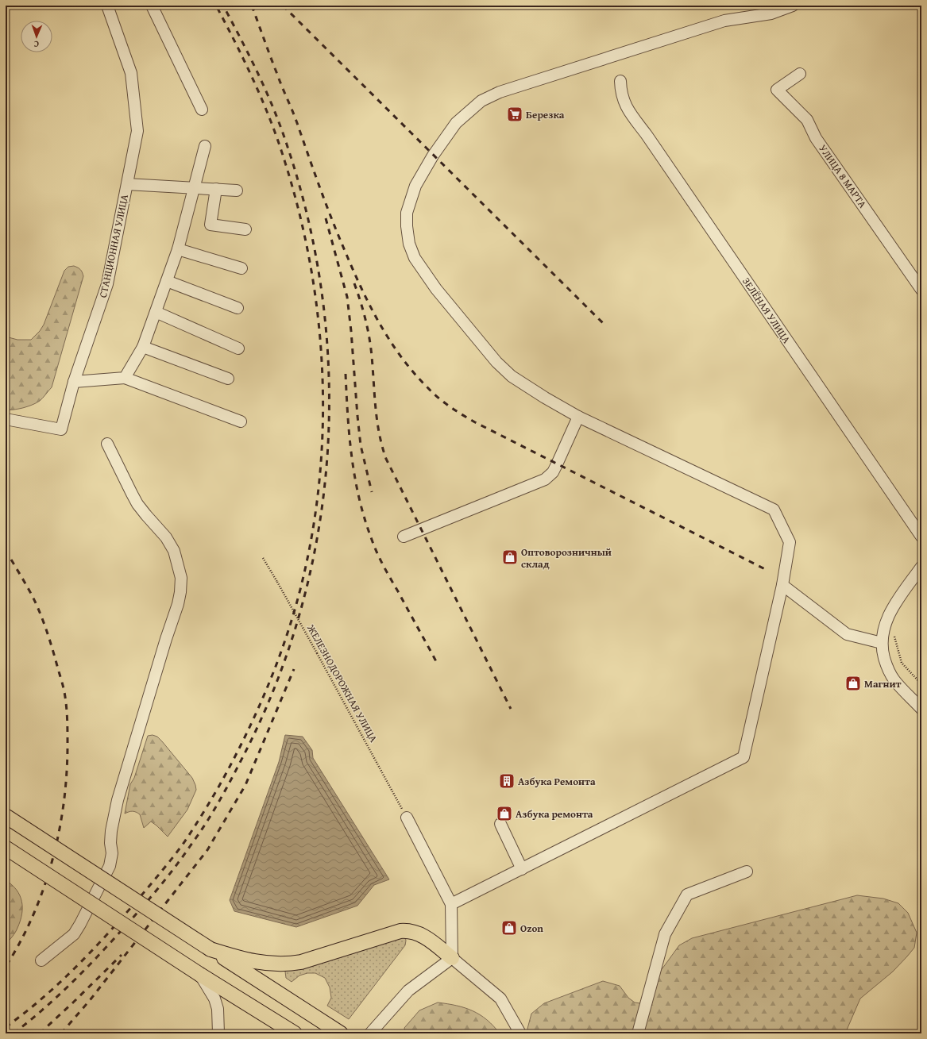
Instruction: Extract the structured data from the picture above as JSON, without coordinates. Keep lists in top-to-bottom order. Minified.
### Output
{"streets":{"street":["УЛИЦА 8 МАРТА","СТАНЦИОННАЯ УЛИЦА","ЗЕЛЁНАЯ УЛИЦА"],"path":["ЖЕЛЕЗНОДОРОЖНАЯ УЛИЦА"]},"places":{"supermarket":["Березка"],"shop":["Оптоворозничный склад","Магнит","Азбука ремонта","Ozon"],"building":["Азбука Ремонта"]},"north":"bottom"}
